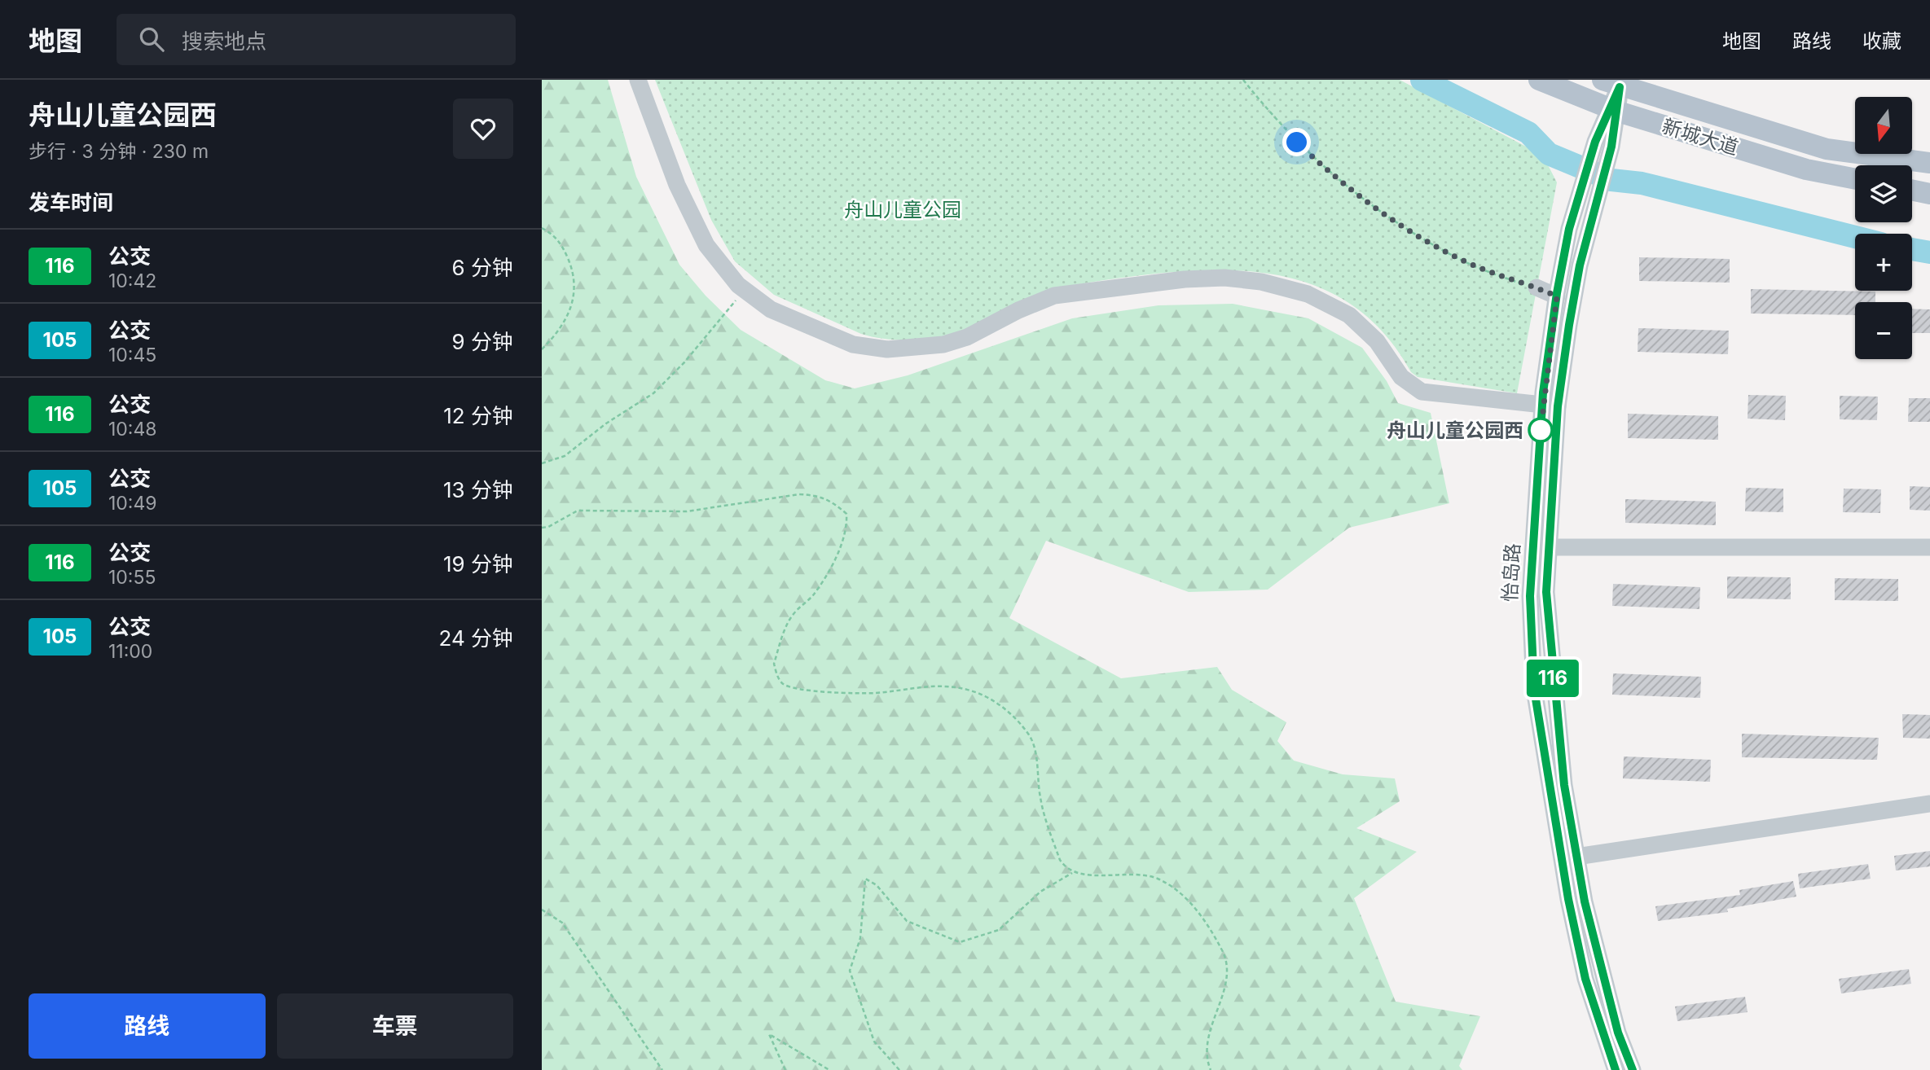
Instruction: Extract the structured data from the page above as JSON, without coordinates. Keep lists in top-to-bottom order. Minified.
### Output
{"streets":{"main road":["新城大道"],"street":["怡岛路"]},"crossings":[["新城大道","怡岛路"]],"parks":["舟山儿童公园"],"places":["舟山儿童公园西"],"lines":["bus line 116"],"north":"bottom","page":{"header":"地图","search":"搜索地点","nav":["地图","路线","收藏"],"heading":[["舟山儿童公园西","步行 · 3 分钟 · 230 m"],"发车时间"],"on_map":"116","map_buttons":["+","−"],"list":[{"mark":"116","name":"公交","note":"10:42","value":"6 分钟"},{"mark":"105","name":"公交","note":"10:45","value":"9 分钟"},{"mark":"116","name":"公交","note":"10:48","value":"12 分钟"},{"mark":"105","name":"公交","note":"10:49","value":"13 分钟"},{"mark":"116","name":"公交","note":"10:55","value":"19 分钟"},{"mark":"105","name":"公交","note":"11:00","value":"24 分钟"}],"buttons":["路线","车票"]}}
